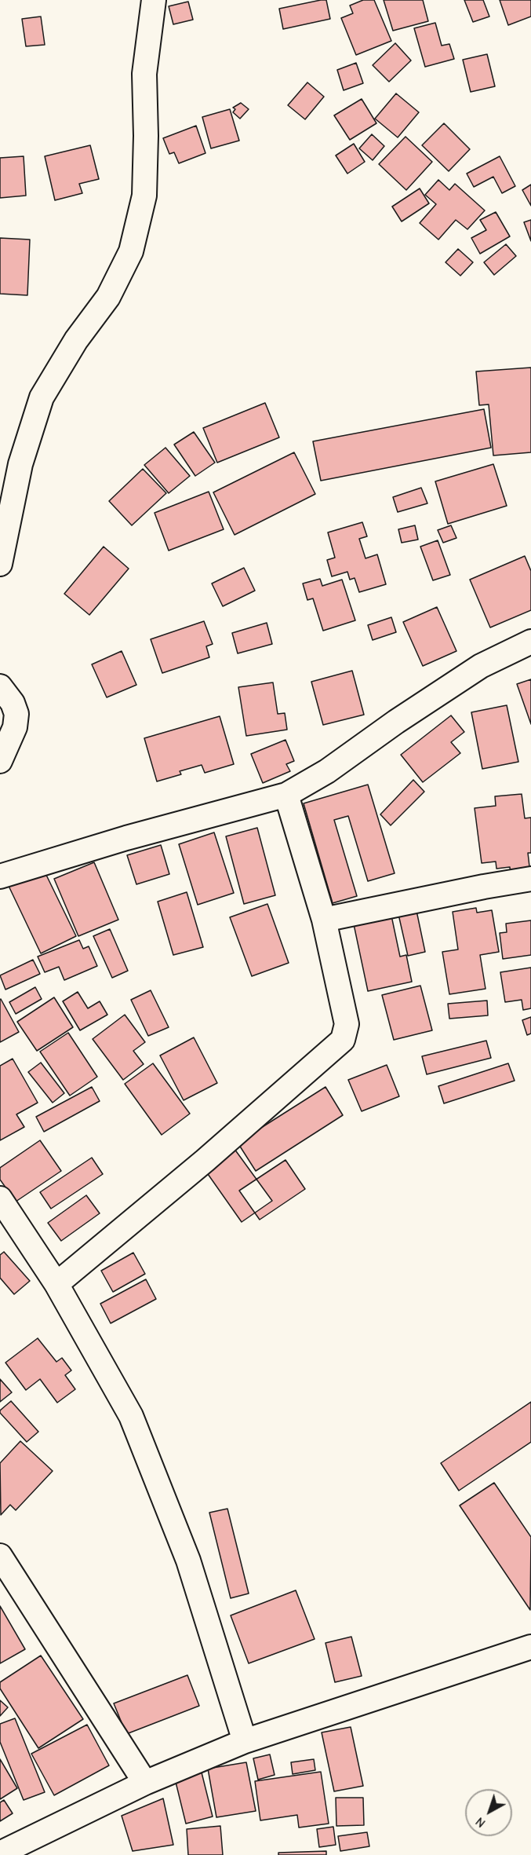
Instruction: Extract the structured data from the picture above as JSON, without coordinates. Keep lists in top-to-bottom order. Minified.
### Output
{"north":"bottom left"}
